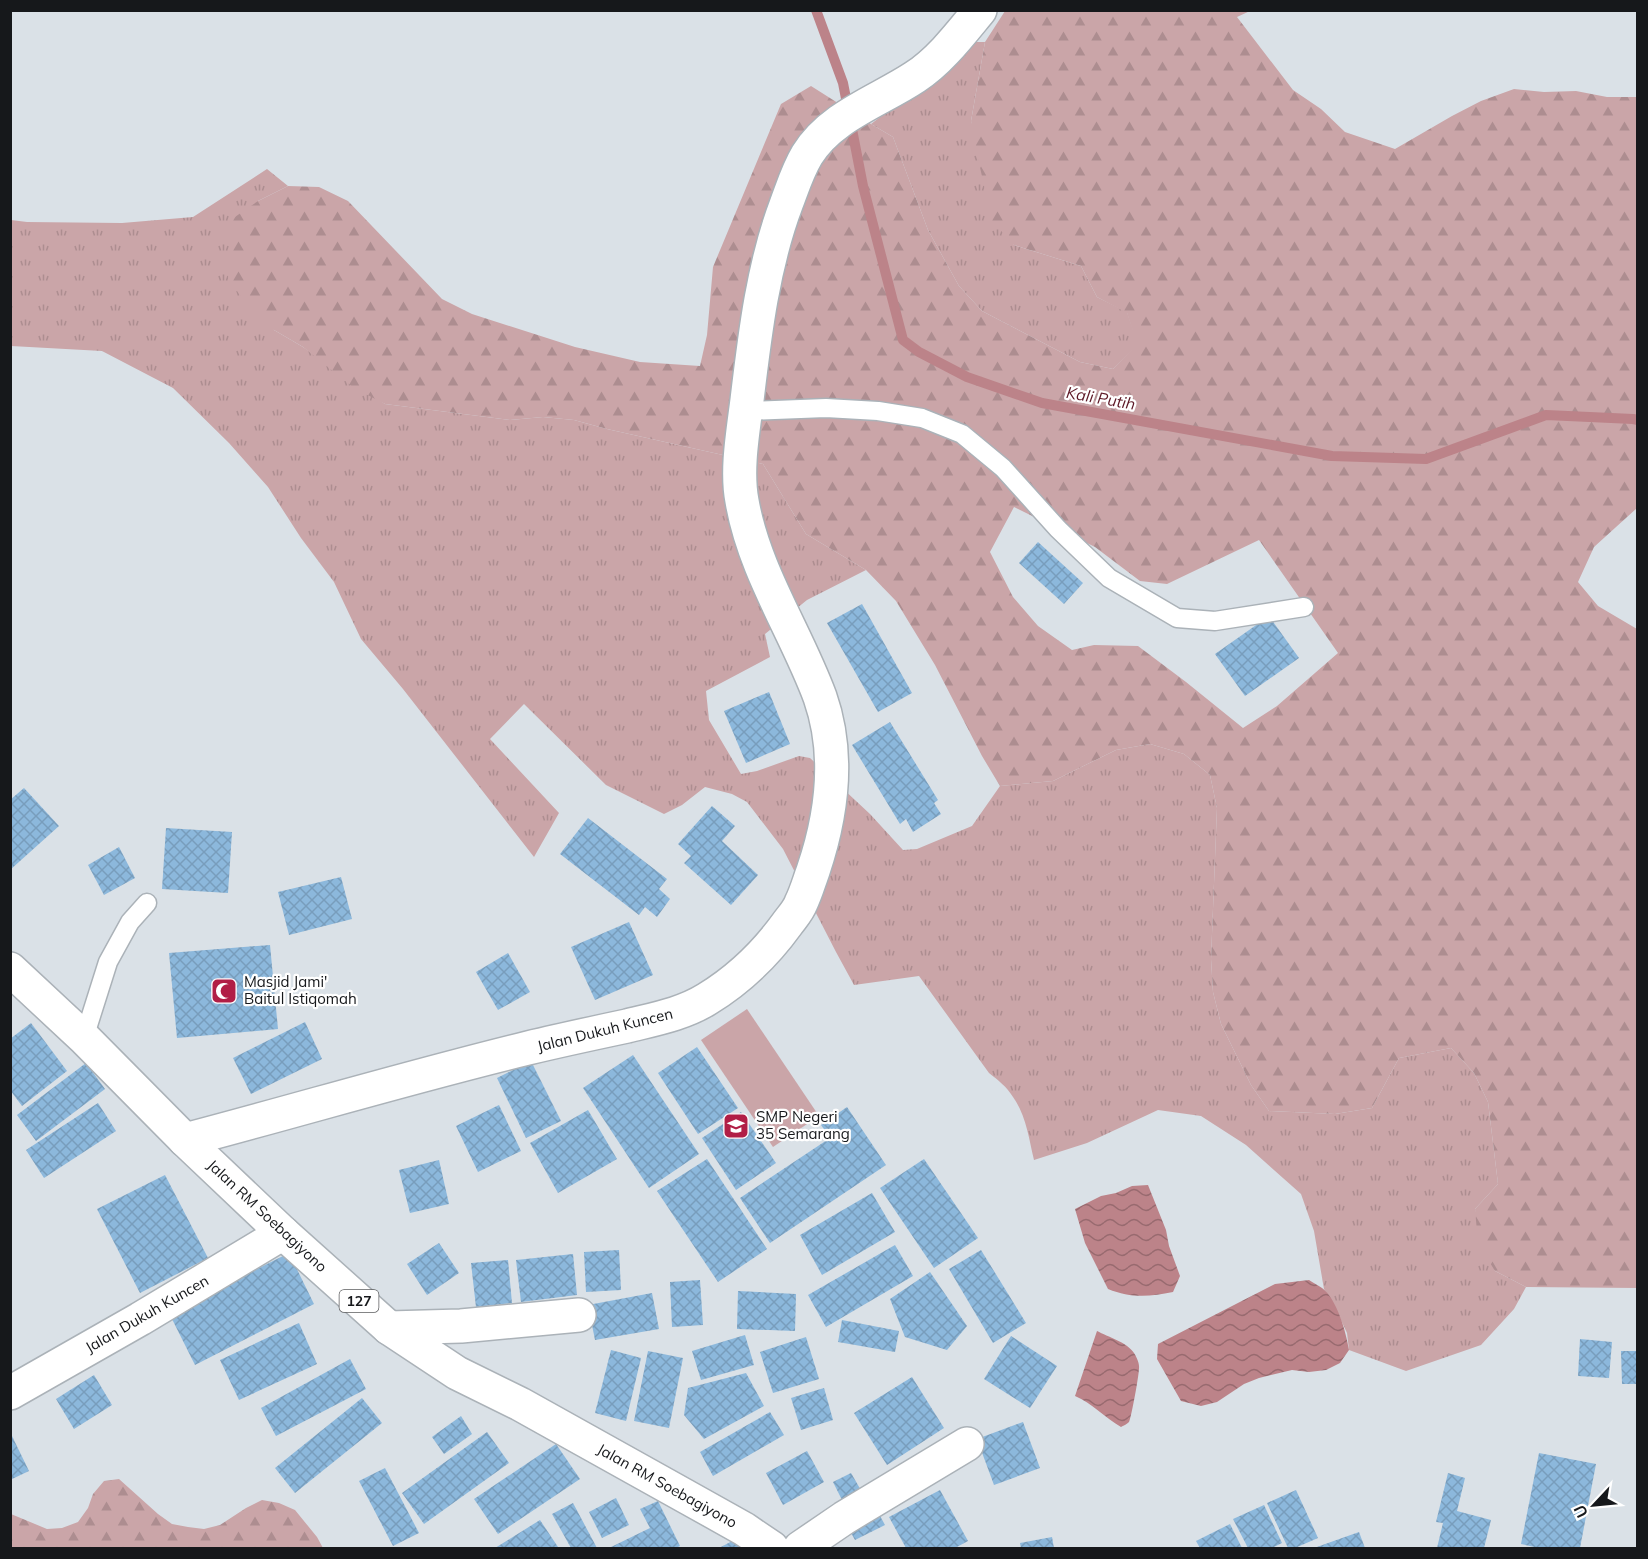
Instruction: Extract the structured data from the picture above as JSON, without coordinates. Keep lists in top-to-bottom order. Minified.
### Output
{"streets":{"street":["Jalan Dukuh Kuncen","Jalan RM Soebagiyono","127"]},"crossings":[["Jalan Dukuh Kuncen","Jalan RM Soebagiyono"]],"water":["Kali Putih"],"places":{"mosque":["Masjid Jami' Baitul Istiqomah"],"school or university":["SMP Negeri 35 Semarang"]},"north":"bottom left"}
